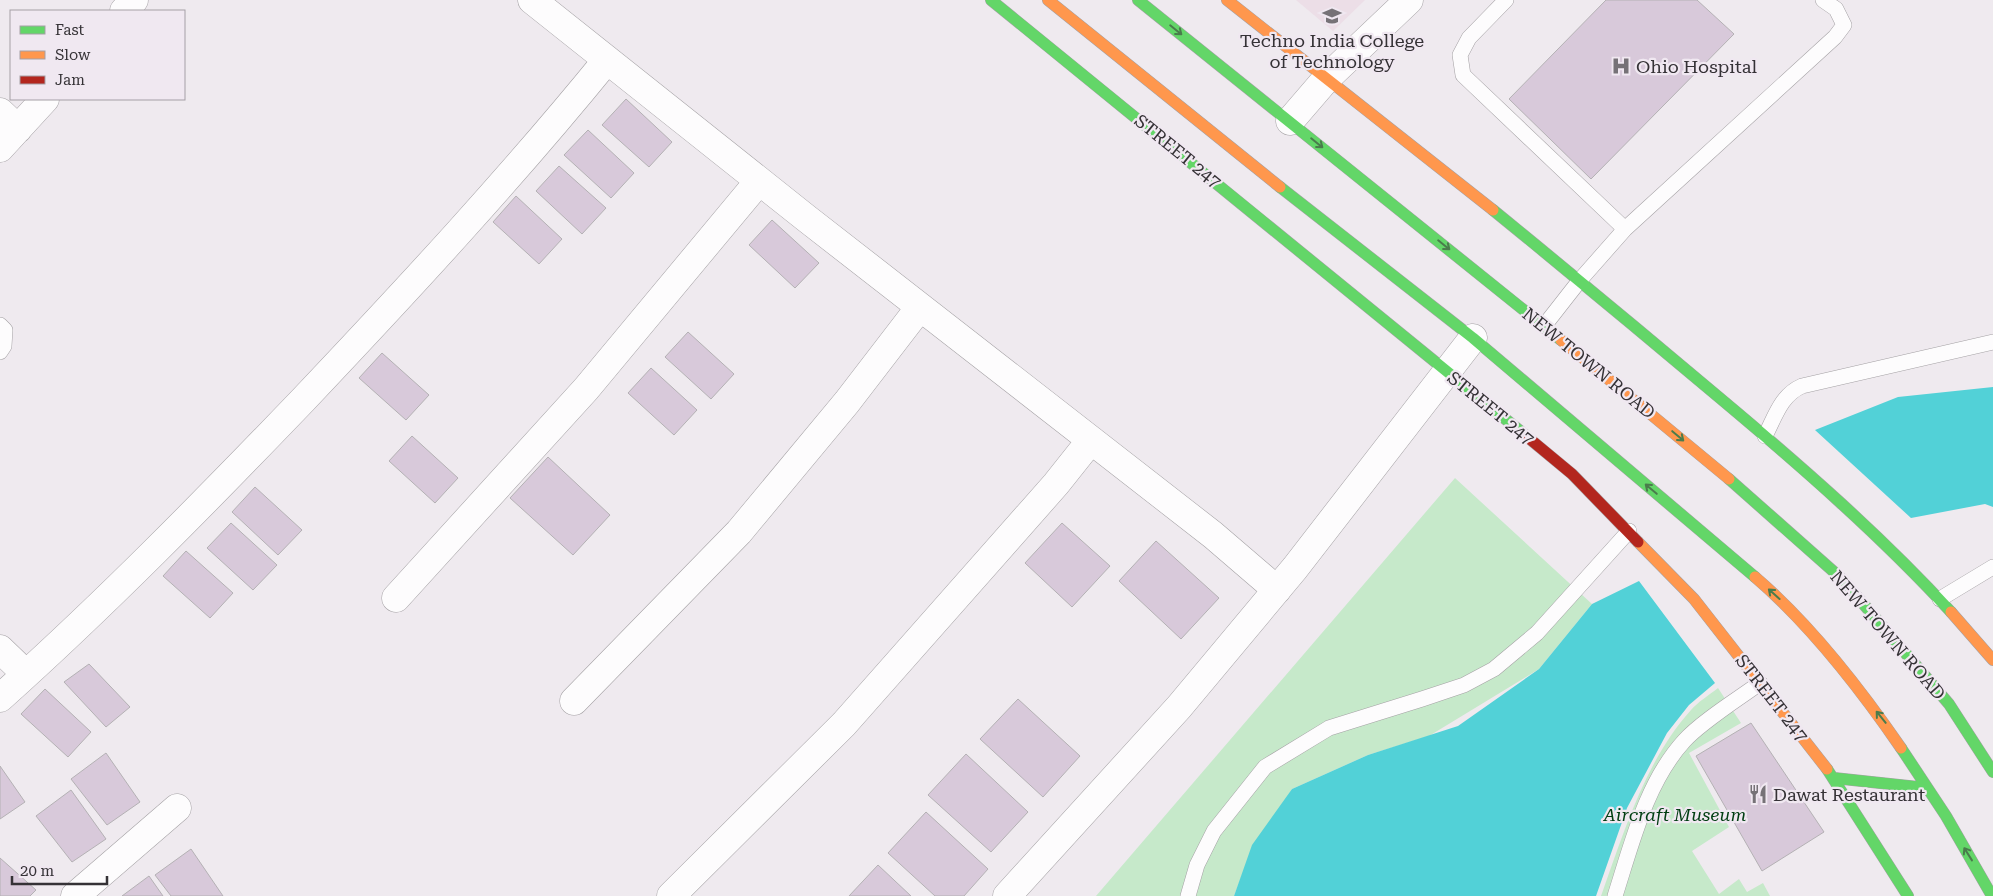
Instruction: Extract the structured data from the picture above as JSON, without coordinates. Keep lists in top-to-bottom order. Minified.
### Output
{"streets":{"main road":["STREET 247","NEW TOWN ROAD"]},"parks":["Aircraft Museum"],"places":{"school or university":["Techno India College of Technology"],"hospital":["Ohio Hospital"],"restaurant":["Dawat Restaurant"]},"legend":["Fast","Slow","Jam"],"scale_bar":"20 m"}
